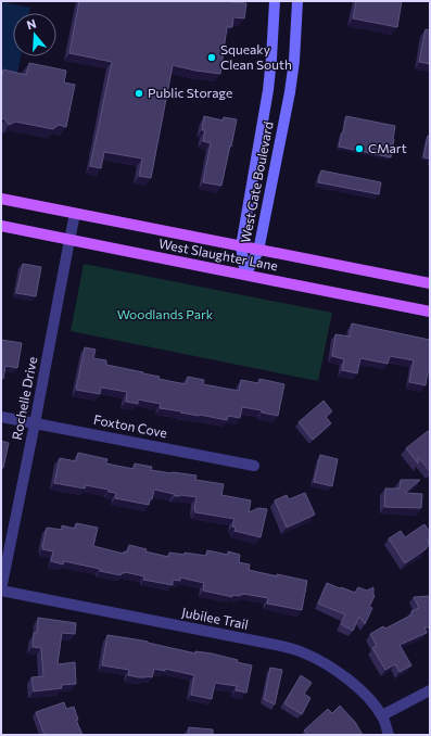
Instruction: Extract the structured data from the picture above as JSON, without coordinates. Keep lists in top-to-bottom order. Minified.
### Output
{"streets":{"main road":["West Gate Boulevard","West Slaughter Lane"],"street":["Rochelle Drive","Foxton Cove","Jubilee Trail"]},"crossings":[["West Gate Boulevard","West Slaughter Lane"],["West Slaughter Lane","Rochelle Drive"],["Rochelle Drive","Foxton Cove"],["Rochelle Drive","Jubilee Trail"]],"parks":["Woodlands Park"],"places":["Squeaky Clean South","Public Storage","CMart"],"north":"top"}
